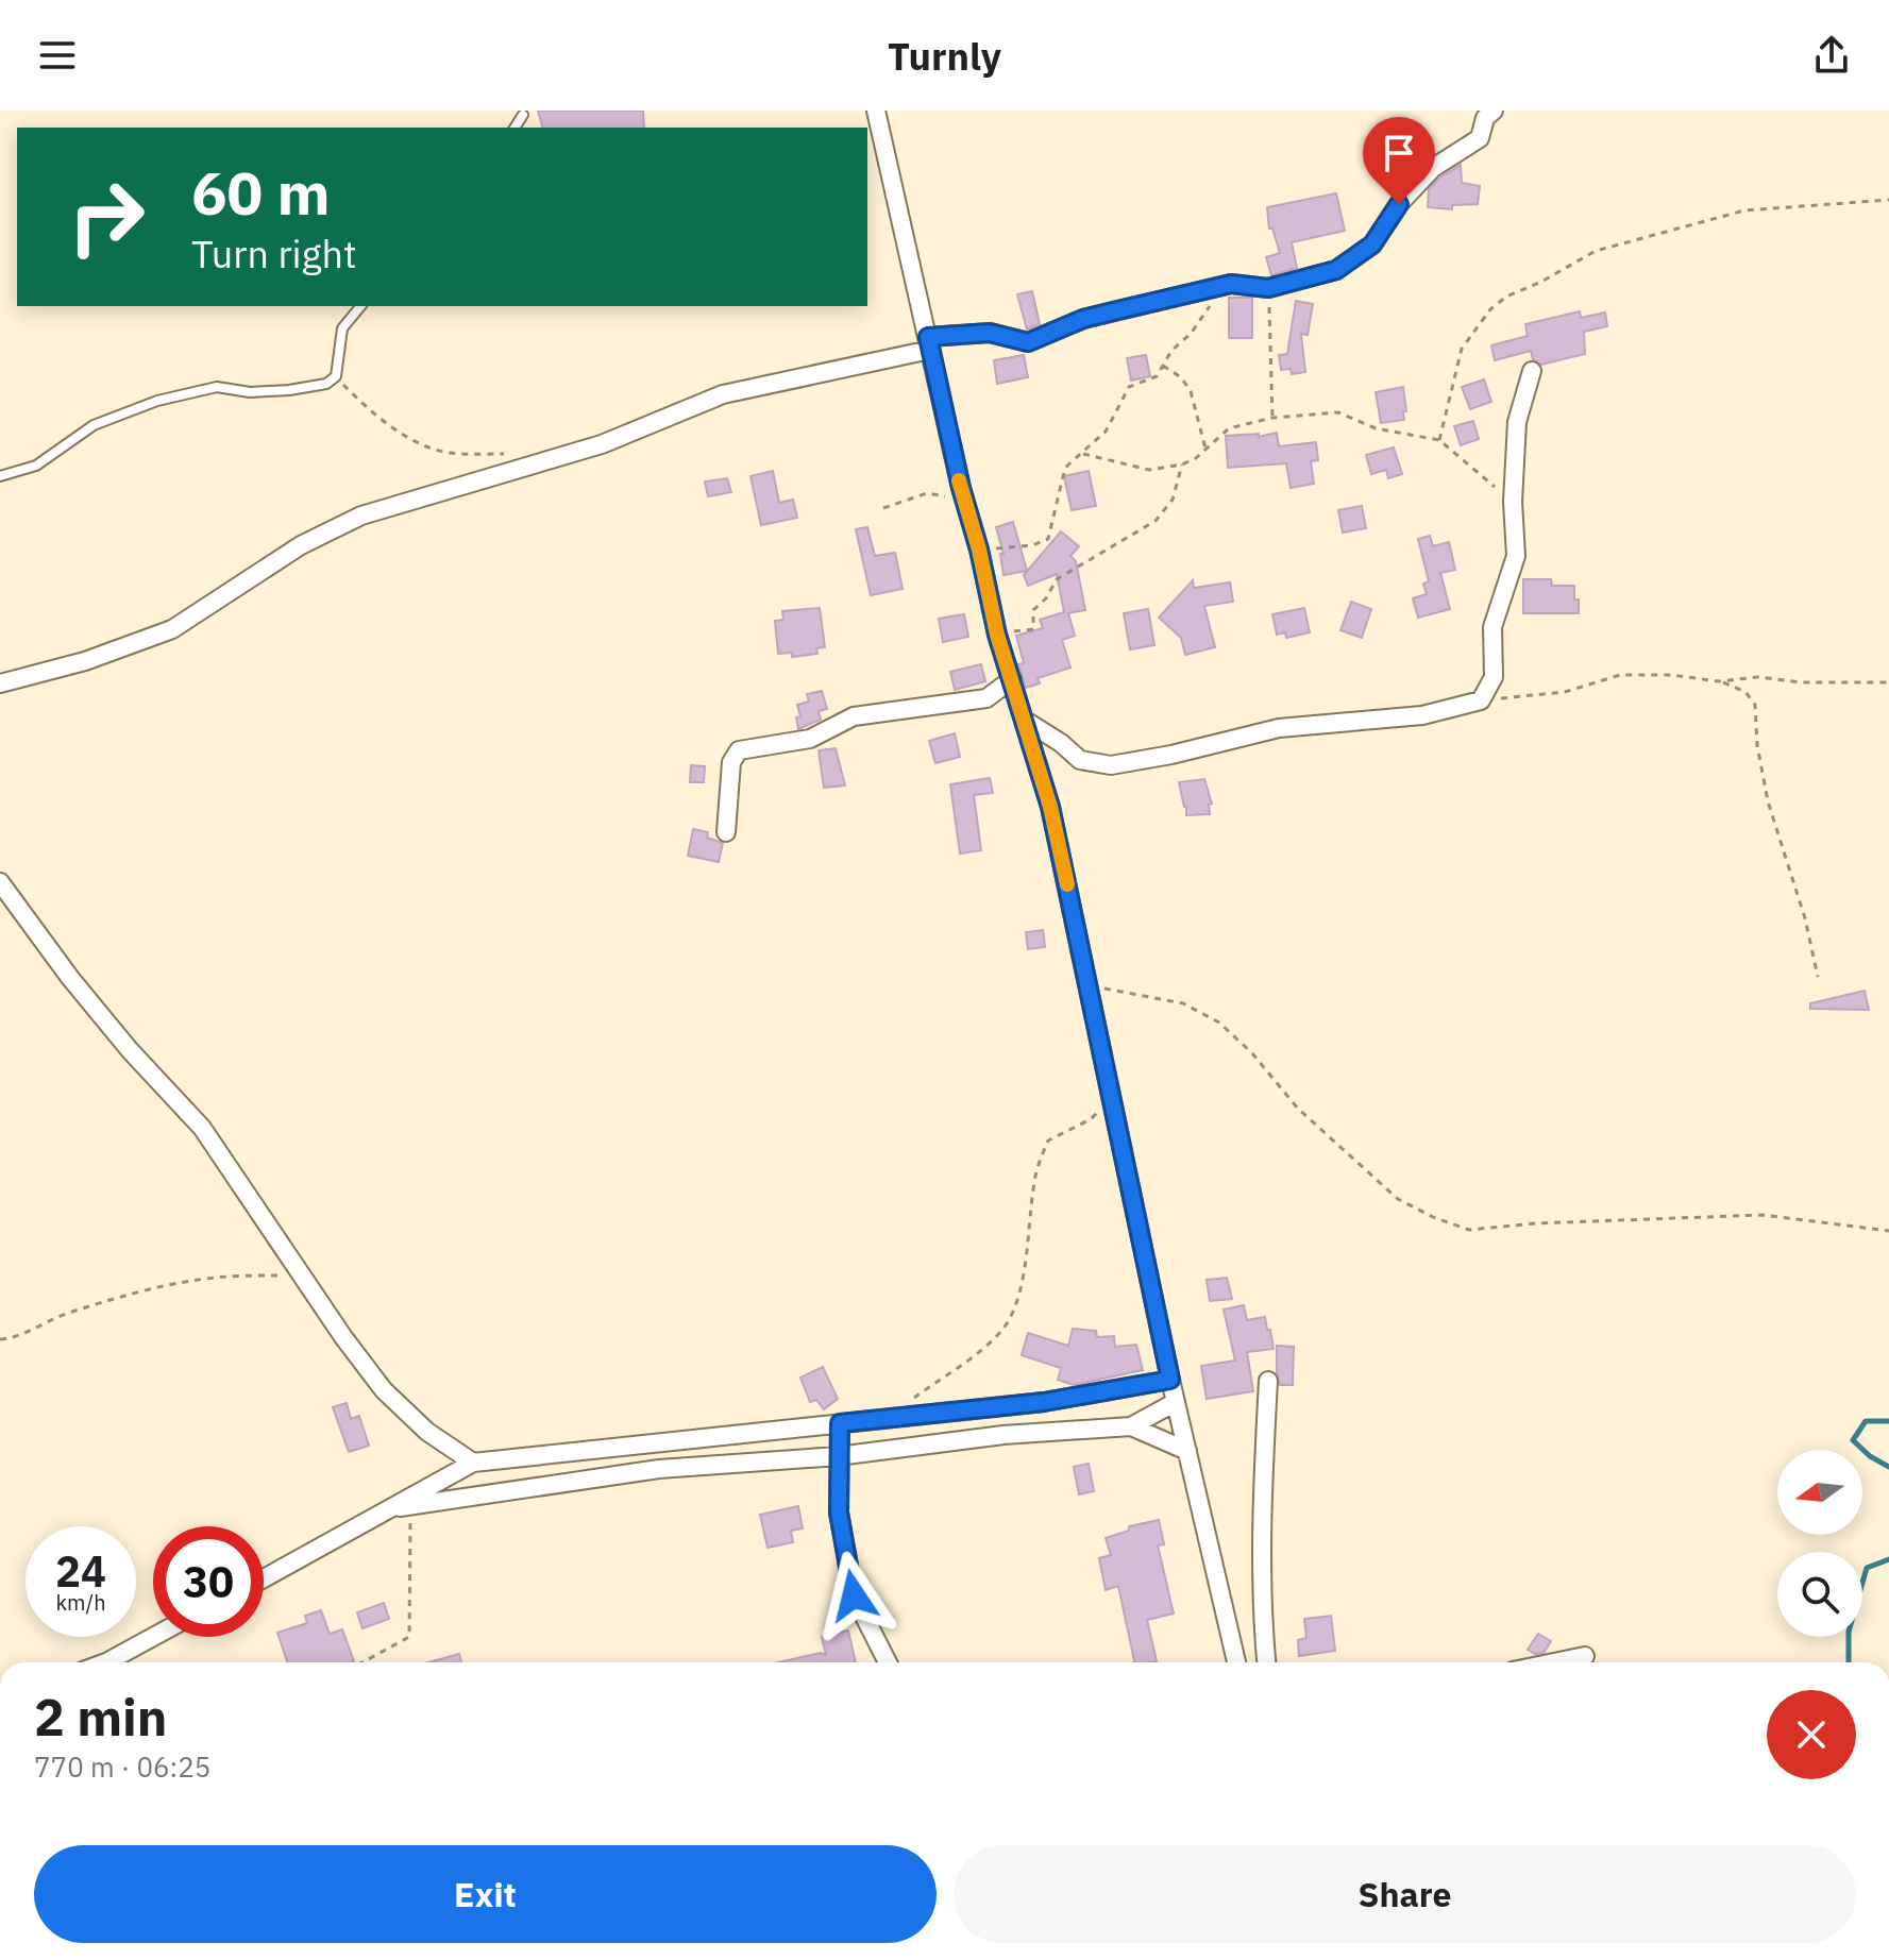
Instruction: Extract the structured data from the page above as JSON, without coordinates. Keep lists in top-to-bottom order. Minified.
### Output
{"north":"left","page":{"header":"Turnly","turn":["60 m","Turn right"],"speed":"24 km/h","limit":"30","heading":["2 min","770 m · 06:25"],"buttons":["Exit","Share"]}}
